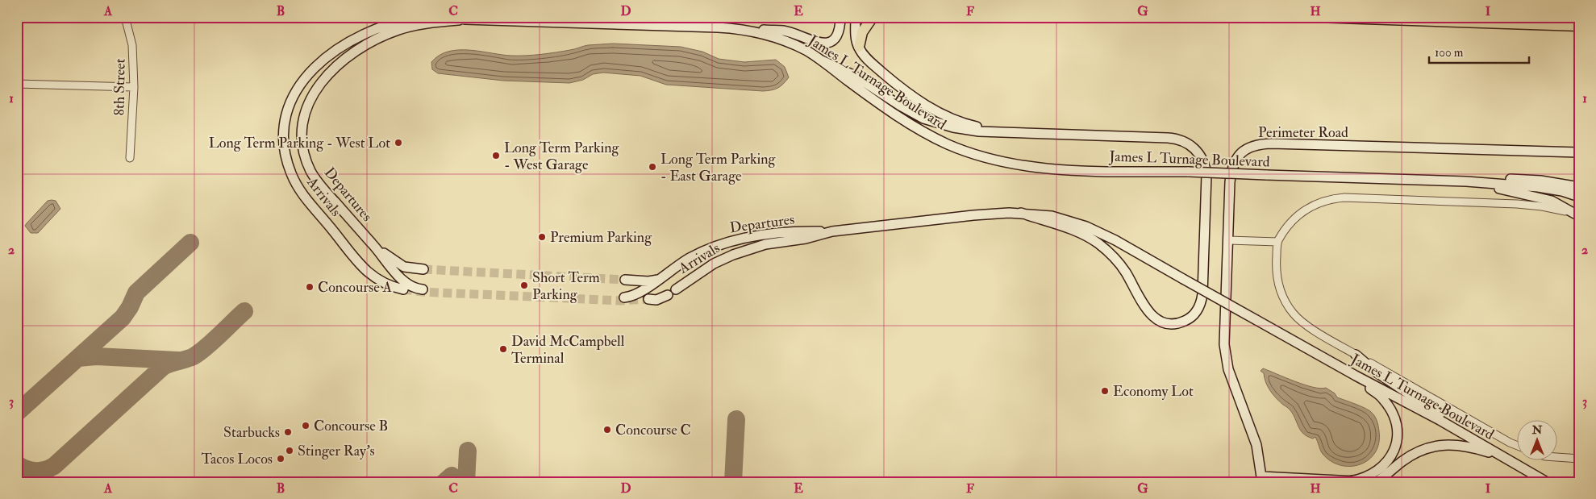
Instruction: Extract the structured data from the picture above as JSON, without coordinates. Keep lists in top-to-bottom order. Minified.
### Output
{"streets":{"street":["James L Turnage Boulevard","8th Street","Perimeter Road","Departures","Arrivals"]},"crossings":[["James L Turnage Boulevard","Departures"],["James L Turnage Boulevard","Arrivals"],["Departures","Arrivals"]],"places":["Long Term Parking - West Lot","Long Term Parking - West Garage","Long Term Parking - East Garage","Premium Parking","Short Term Parking","Concourse A","David McCampbell Terminal","Economy Lot","Concourse B","Concourse C","Starbucks","Stinger Ray's","Tacos Locos"],"scale_bar":"100 m","north":"top","grid":{"columns":["A","B","C","D","E","F","G","H","I"],"rows":["1","2","3"]}}
